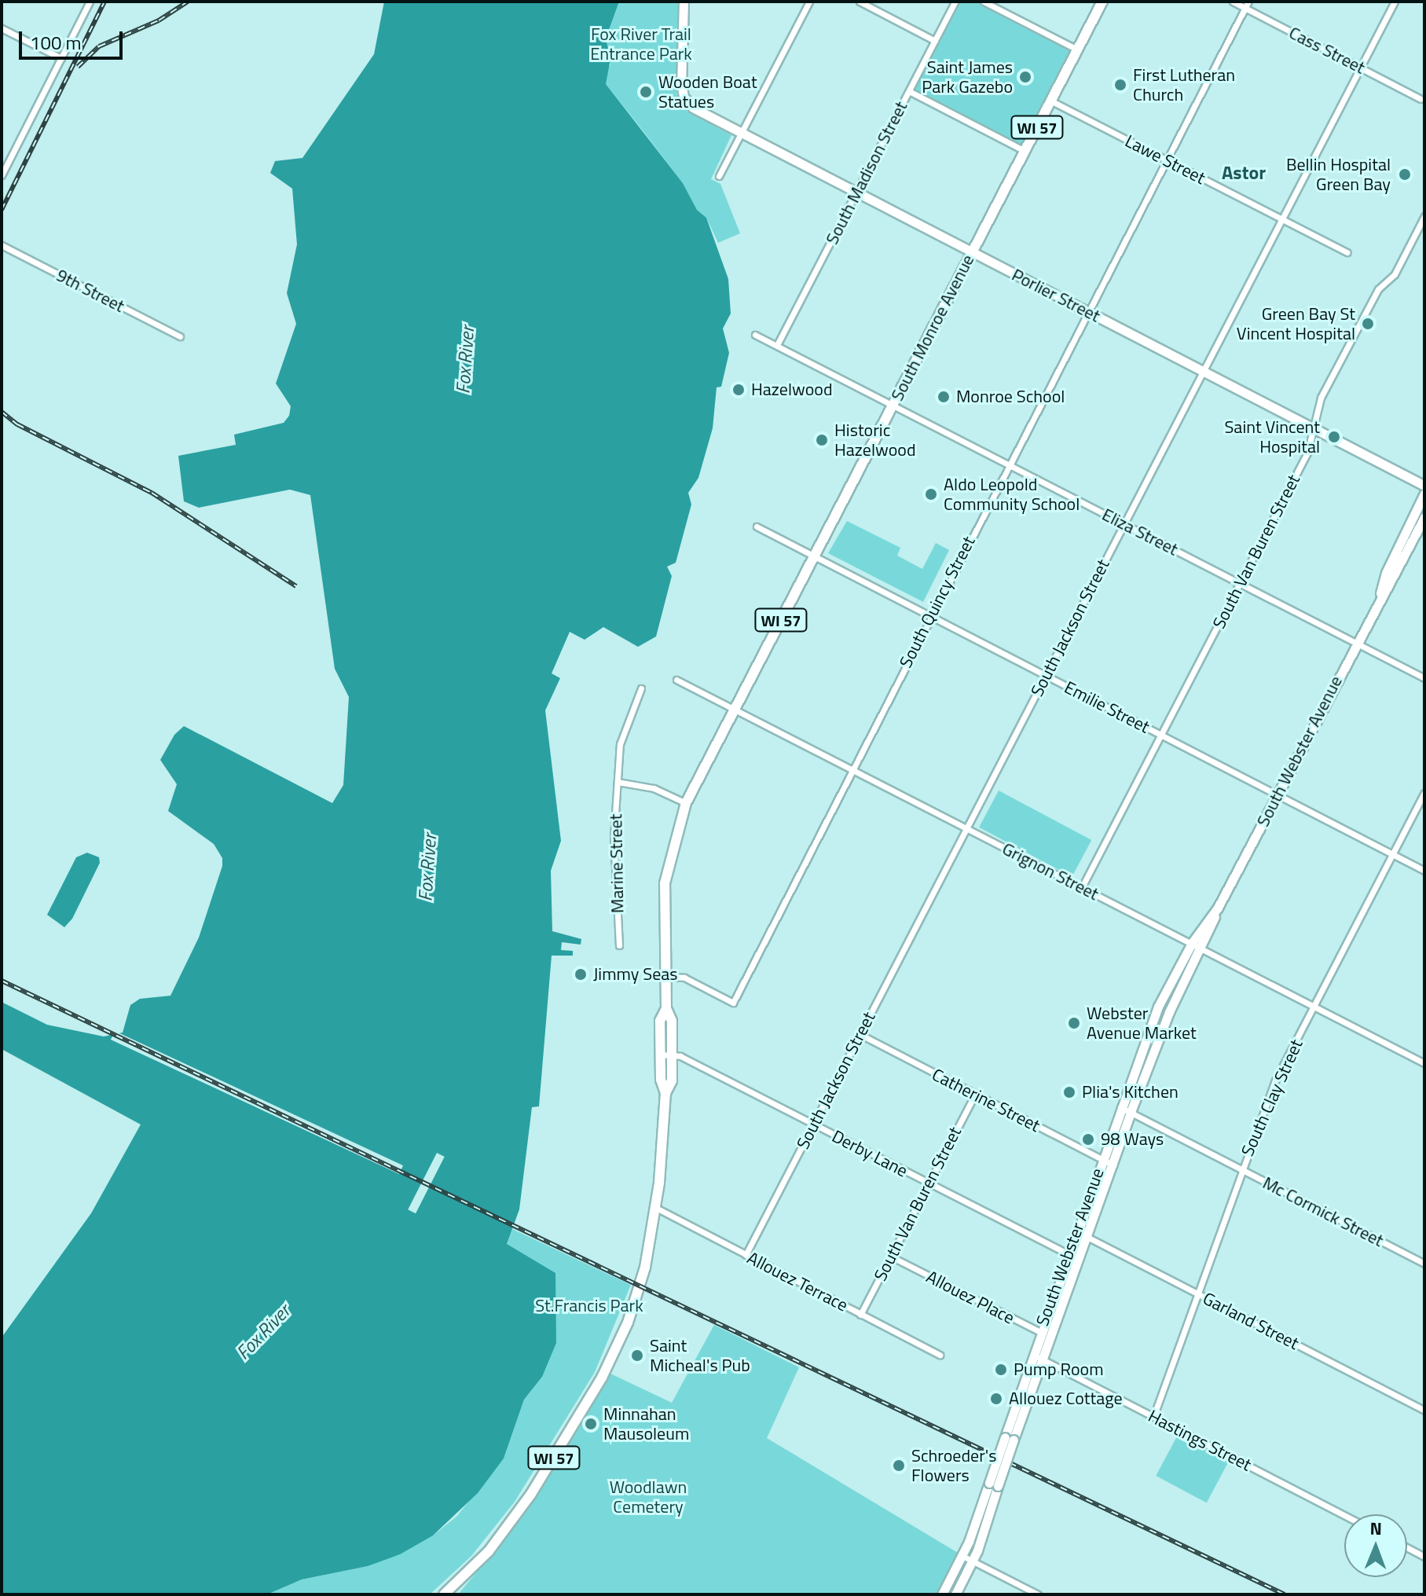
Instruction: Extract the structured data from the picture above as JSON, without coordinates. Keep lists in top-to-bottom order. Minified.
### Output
{"streets":{"main road":["WI 57","Porlier Street","South Monroe Avenue","South Webster Avenue"],"street":["Cass Street","Lawe Street","South Madison Street","9th Street","Eliza Street","South Van Buren Street","South Quincy Street","South Jackson Street","Emilie Street","Marine Street","Grignon Street","South Clay Street","Catherine Street","Derby Lane","Mc Cormick Street","Allouez Terrace","Allouez Place","Garland Street","Hastings Street"]},"crossings":[["Cass Street","South Quincy Street"],["Cass Street","South Jackson Street"],["Lawe Street","South Monroe Avenue"],["Lawe Street","South Quincy Street"],["Lawe Street","South Jackson Street"],["South Madison Street","Porlier Street"],["South Madison Street","Eliza Street"],["Porlier Street","South Monroe Avenue"],["Porlier Street","South Van Buren Street"],["Porlier Street","South Quincy Street"],["Porlier Street","South Jackson Street"],["South Monroe Avenue","Eliza Street"],["South Monroe Avenue","South Quincy Street"],["South Monroe Avenue","Emilie Street"],["South Monroe Avenue","Grignon Street"],["South Monroe Avenue","Derby Lane"],["South Monroe Avenue","Allouez Terrace"],["Eliza Street","South Van Buren Street"],["Eliza Street","South Quincy Street"],["Eliza Street","South Jackson Street"],["Eliza Street","South Webster Avenue"],["South Van Buren Street","Emilie Street"],["South Van Buren Street","Grignon Street"],["South Van Buren Street","Catherine Street"],["South Van Buren Street","Derby Lane"],["South Van Buren Street","Allouez Terrace"],["South Van Buren Street","Allouez Place"],["South Quincy Street","Emilie Street"],["South Quincy Street","Grignon Street"],["South Jackson Street","Emilie Street"],["South Jackson Street","Grignon Street"],["South Jackson Street","Catherine Street"],["South Jackson Street","Derby Lane"],["South Jackson Street","Allouez Terrace"],["Emilie Street","South Webster Avenue"],["Emilie Street","South Clay Street"],["South Webster Avenue","Grignon Street"],["South Webster Avenue","Catherine Street"],["South Webster Avenue","Derby Lane"],["South Webster Avenue","Mc Cormick Street"],["South Webster Avenue","Allouez Place"],["South Webster Avenue","Garland Street"],["South Webster Avenue","Hastings Street"],["Grignon Street","South Clay Street"],["South Clay Street","Mc Cormick Street"],["South Clay Street","Garland Street"],["South Clay Street","Hastings Street"]],"districts":["Astor"],"water":["Fox River"],"parks":["Fox River Trail Entrance Park","St.Francis Park","Woodlawn Cemetery"],"places":["Saint James Park Gazebo","First Lutheran Church","Wooden Boat Statues","Bellin Hospital Green Bay","Green Bay St Vincent Hospital","Hazelwood","Monroe School","Saint Vincent Hospital","Historic Hazelwood","Aldo Leopold Community School","Jimmy Seas","Webster Avenue Market","Plia's Kitchen","98 Ways","Saint Micheal's Pub","Pump Room","Allouez Cottage","Minnahan Mausoleum","Schroeder's Flowers"],"scale_bar":"100 m","north":"top"}
